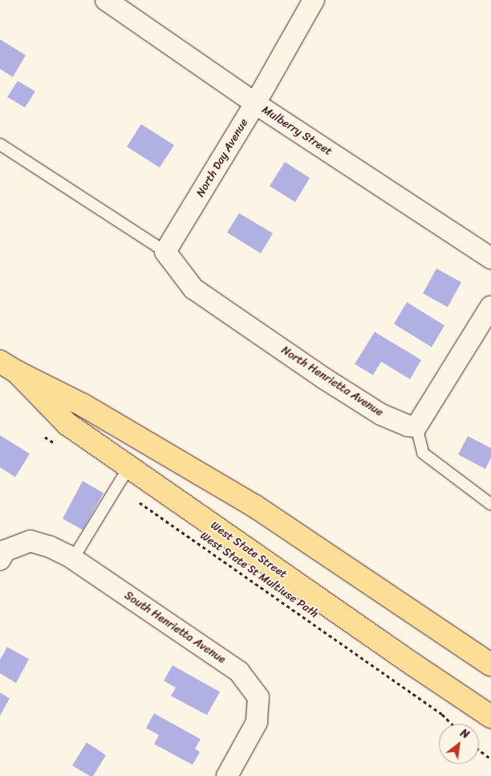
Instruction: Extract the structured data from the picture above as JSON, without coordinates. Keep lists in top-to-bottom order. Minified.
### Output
{"streets":{"main road":["West State Street"],"street":["Mulberry Street","North Day Avenue","North Henrietta Avenue","South Henrietta Avenue"],"path":["West State St Multiuse Path"]},"crossings":[["Mulberry Street","North Day Avenue"],["North Day Avenue","North Henrietta Avenue"]],"north":"top right"}
